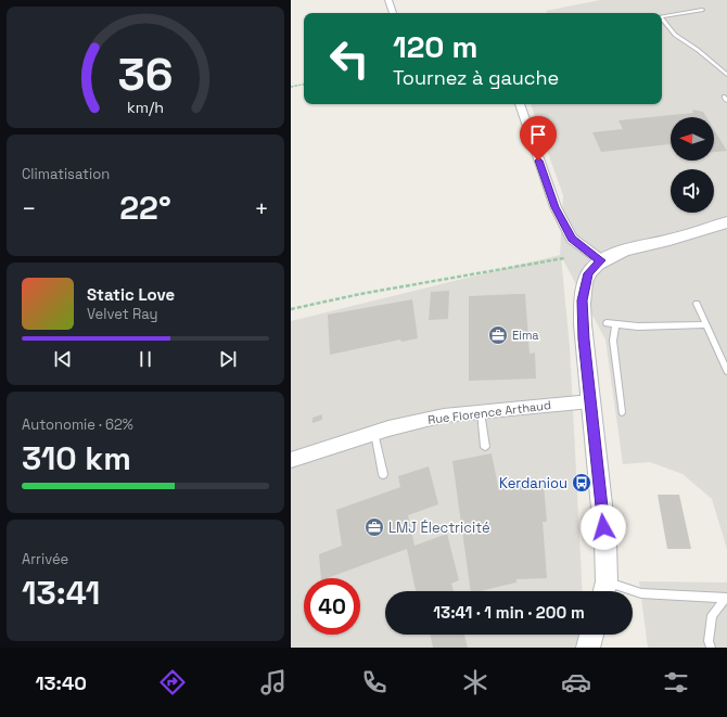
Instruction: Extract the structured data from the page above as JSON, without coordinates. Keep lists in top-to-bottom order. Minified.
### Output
{"streets":{"street":["Rue Florence Arthaud"]},"places":{"office":["Eima","LMJ Électricité"],"bus stop":["Kerdaniou"]},"north":"left","page":{"turn":["120 m","Tournez à gauche"],"tile":["Climatisation",["Autonomie · 62%","310 km"],["Arrivée","13:41"]],"heat":["−","22°","+"],"song":["Static Love","Velvet Ray"],"limit":"40","trip":"13:41 · 1 min · 200 m","tabs":"13:40","gauge":["36","km/h"]}}
